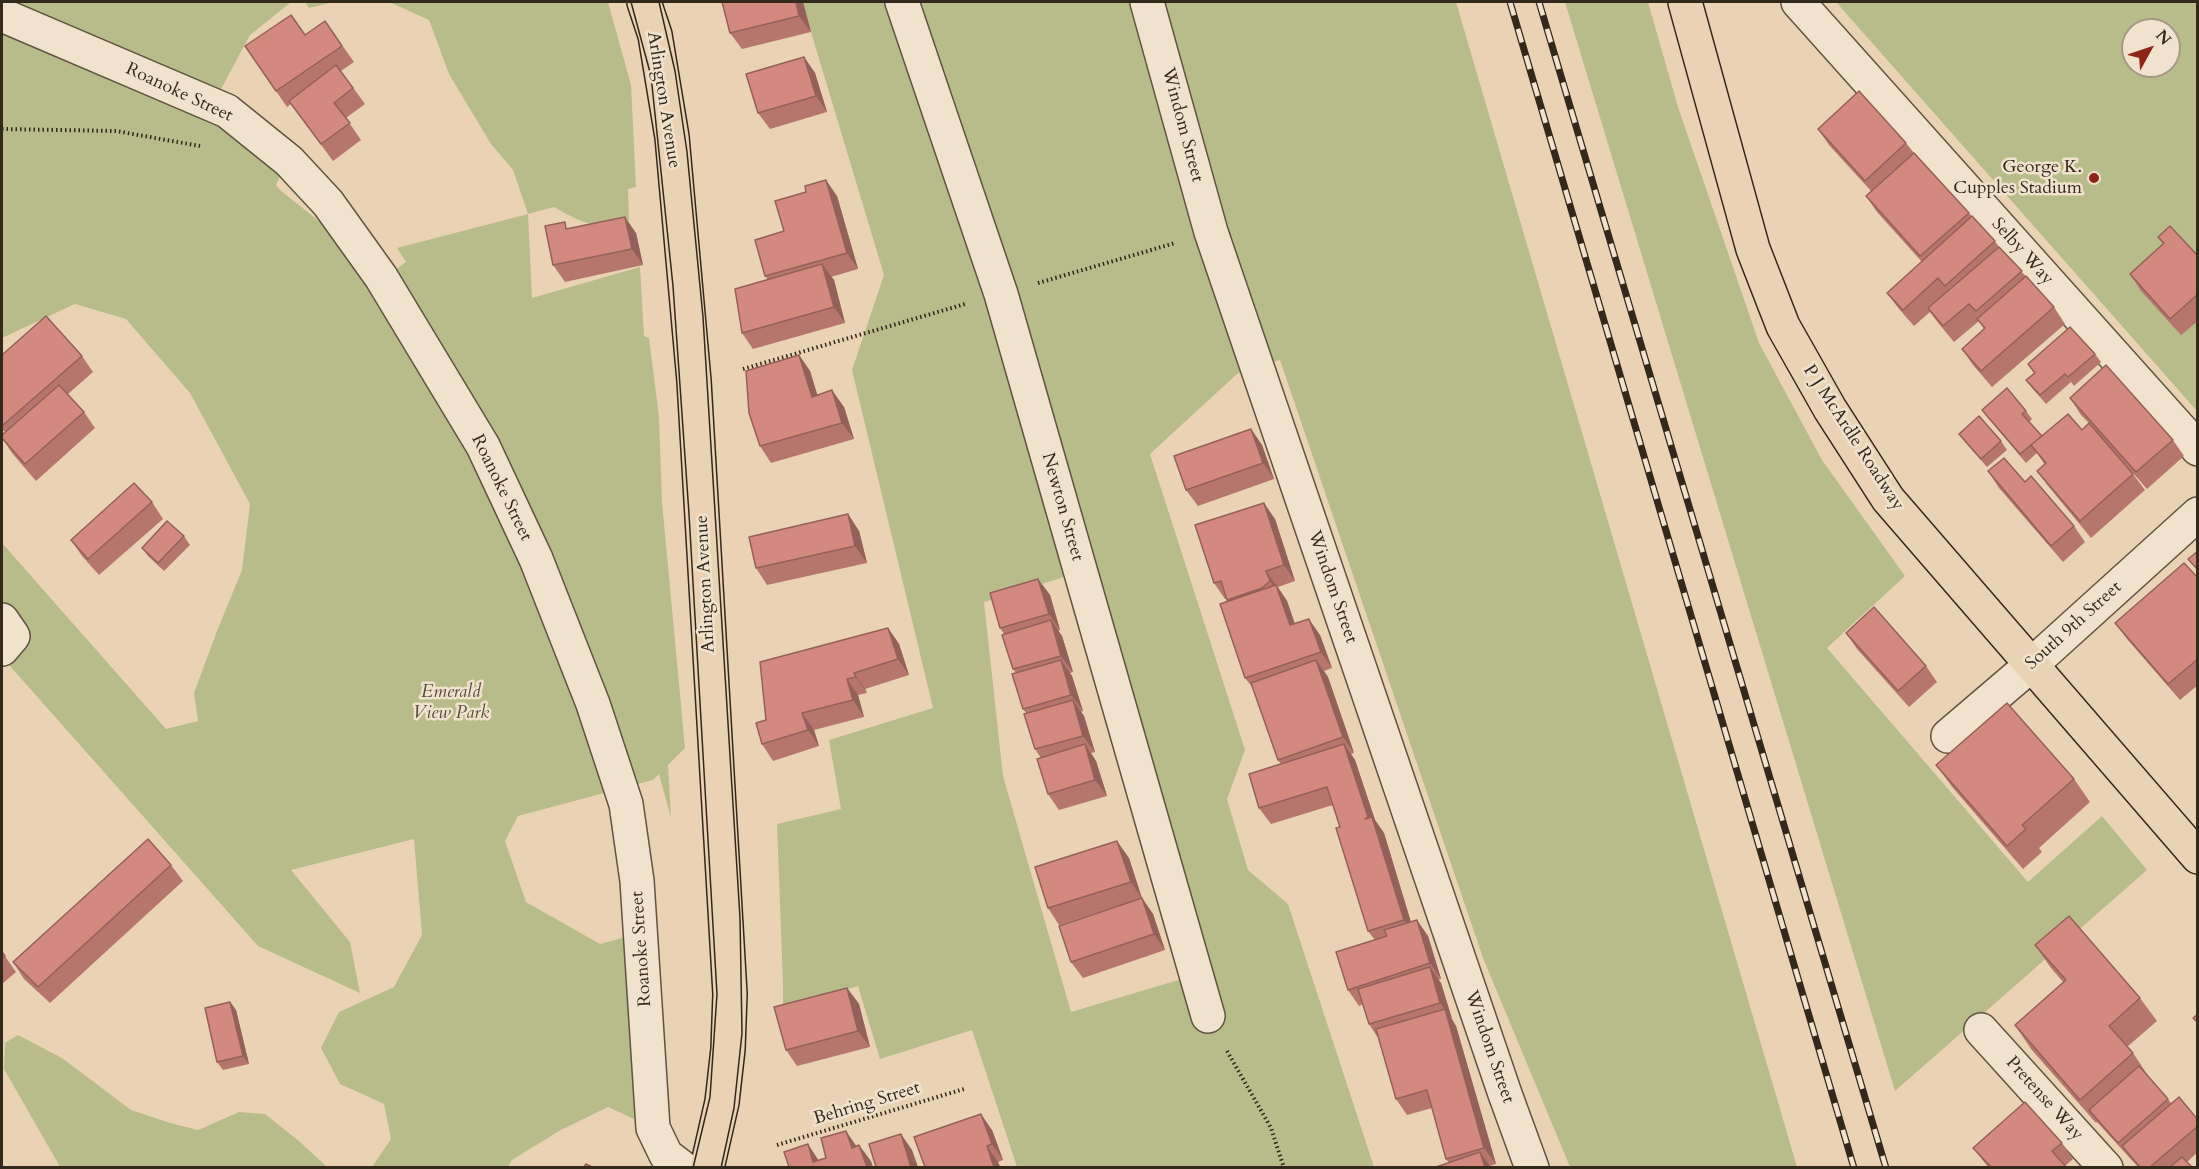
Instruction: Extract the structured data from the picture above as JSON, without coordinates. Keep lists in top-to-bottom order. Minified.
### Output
{"streets":{"main road":["Arlington Avenue","P J McArdle Roadway"],"street":["Roanoke Street","Windom Street","Selby Way","Newton Street","South 9th Street","Pretense Way"],"path":["Behring Street"]},"crossings":[["P J McArdle Roadway","South 9th Street"]],"parks":["Emerald View Park"],"places":["George K. Cupples Stadium"],"north":"top right"}
